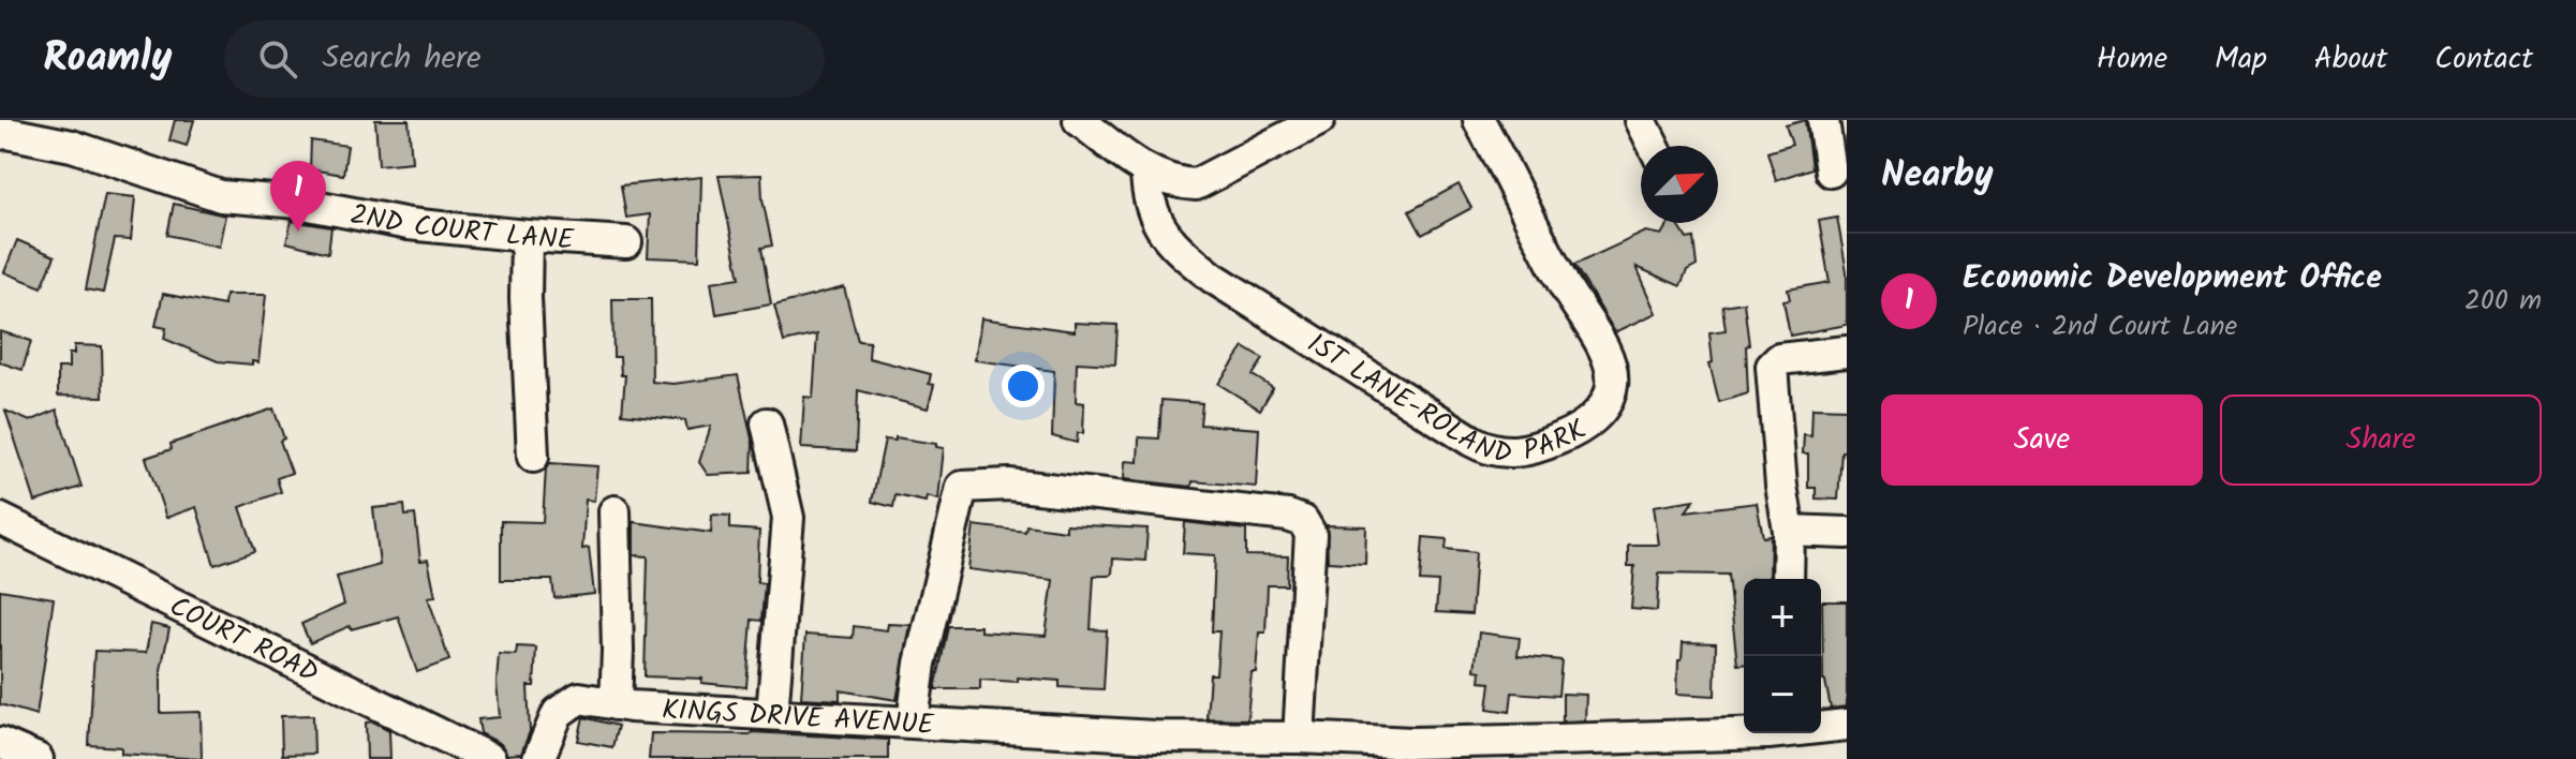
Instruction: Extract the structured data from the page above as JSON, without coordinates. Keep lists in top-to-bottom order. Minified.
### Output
{"streets":{"street":["2ND COURT LANE","1ST LANE-ROLAND PARK","COURT ROAD","KINGS DRIVE AVENUE"]},"north":"top right","page":{"header":"Roamly","search":"Search here","nav":["Home","Map","About","Contact"],"heading":"Nearby","pins":"1","list":[{"mark":"1","name":"Economic Development Office","note":"Place · 2nd Court Lane","value":"200 m"}],"buttons":["Save","Share"],"map_buttons":["+","−"]}}
